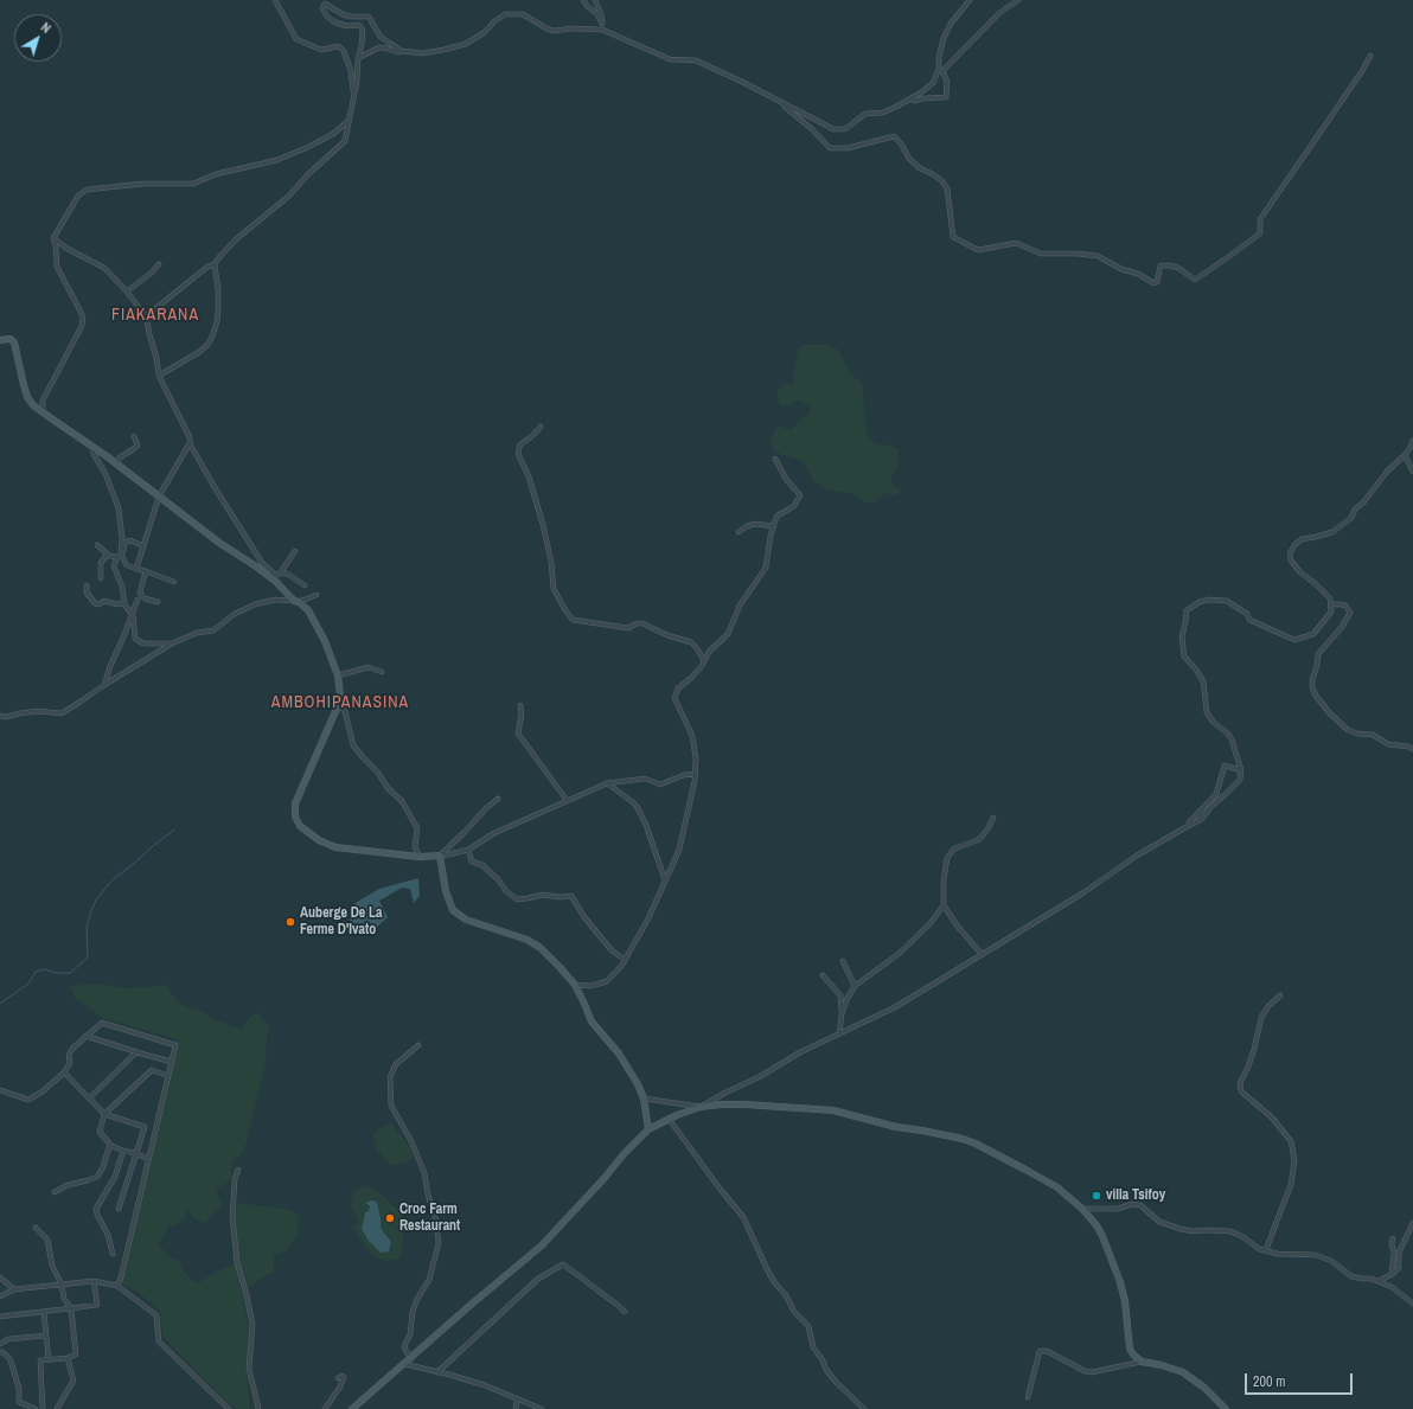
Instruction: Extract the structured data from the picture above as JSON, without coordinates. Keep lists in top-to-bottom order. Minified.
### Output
{"districts":["FIAKARANA","AMBOHIPANASINA"],"places":["Auberge De La Ferme D'Ivato","villa Tsifoy","Croc Farm Restaurant"],"scale_bar":"200 m","north":"top right"}
